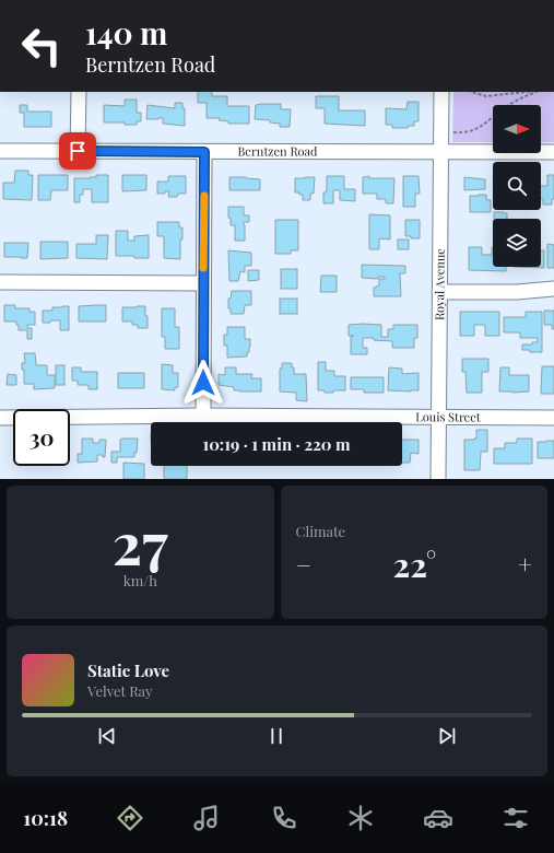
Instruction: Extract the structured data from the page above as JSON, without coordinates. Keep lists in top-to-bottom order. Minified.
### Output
{"streets":{"street":["Berntzen Road","Royal Avenue","Louis Street"]},"crossings":[["Berntzen Road","Royal Avenue"],["Royal Avenue","Louis Street"]],"north":"right","page":{"turn":["140 m","Berntzen Road"],"limit":"30","trip":"10:19 · 1 min · 220 m","tile":[["27","km/h"],"Climate"],"heat":["−","22°","+"],"song":["Static Love","Velvet Ray"],"tabs":"10:18"}}
